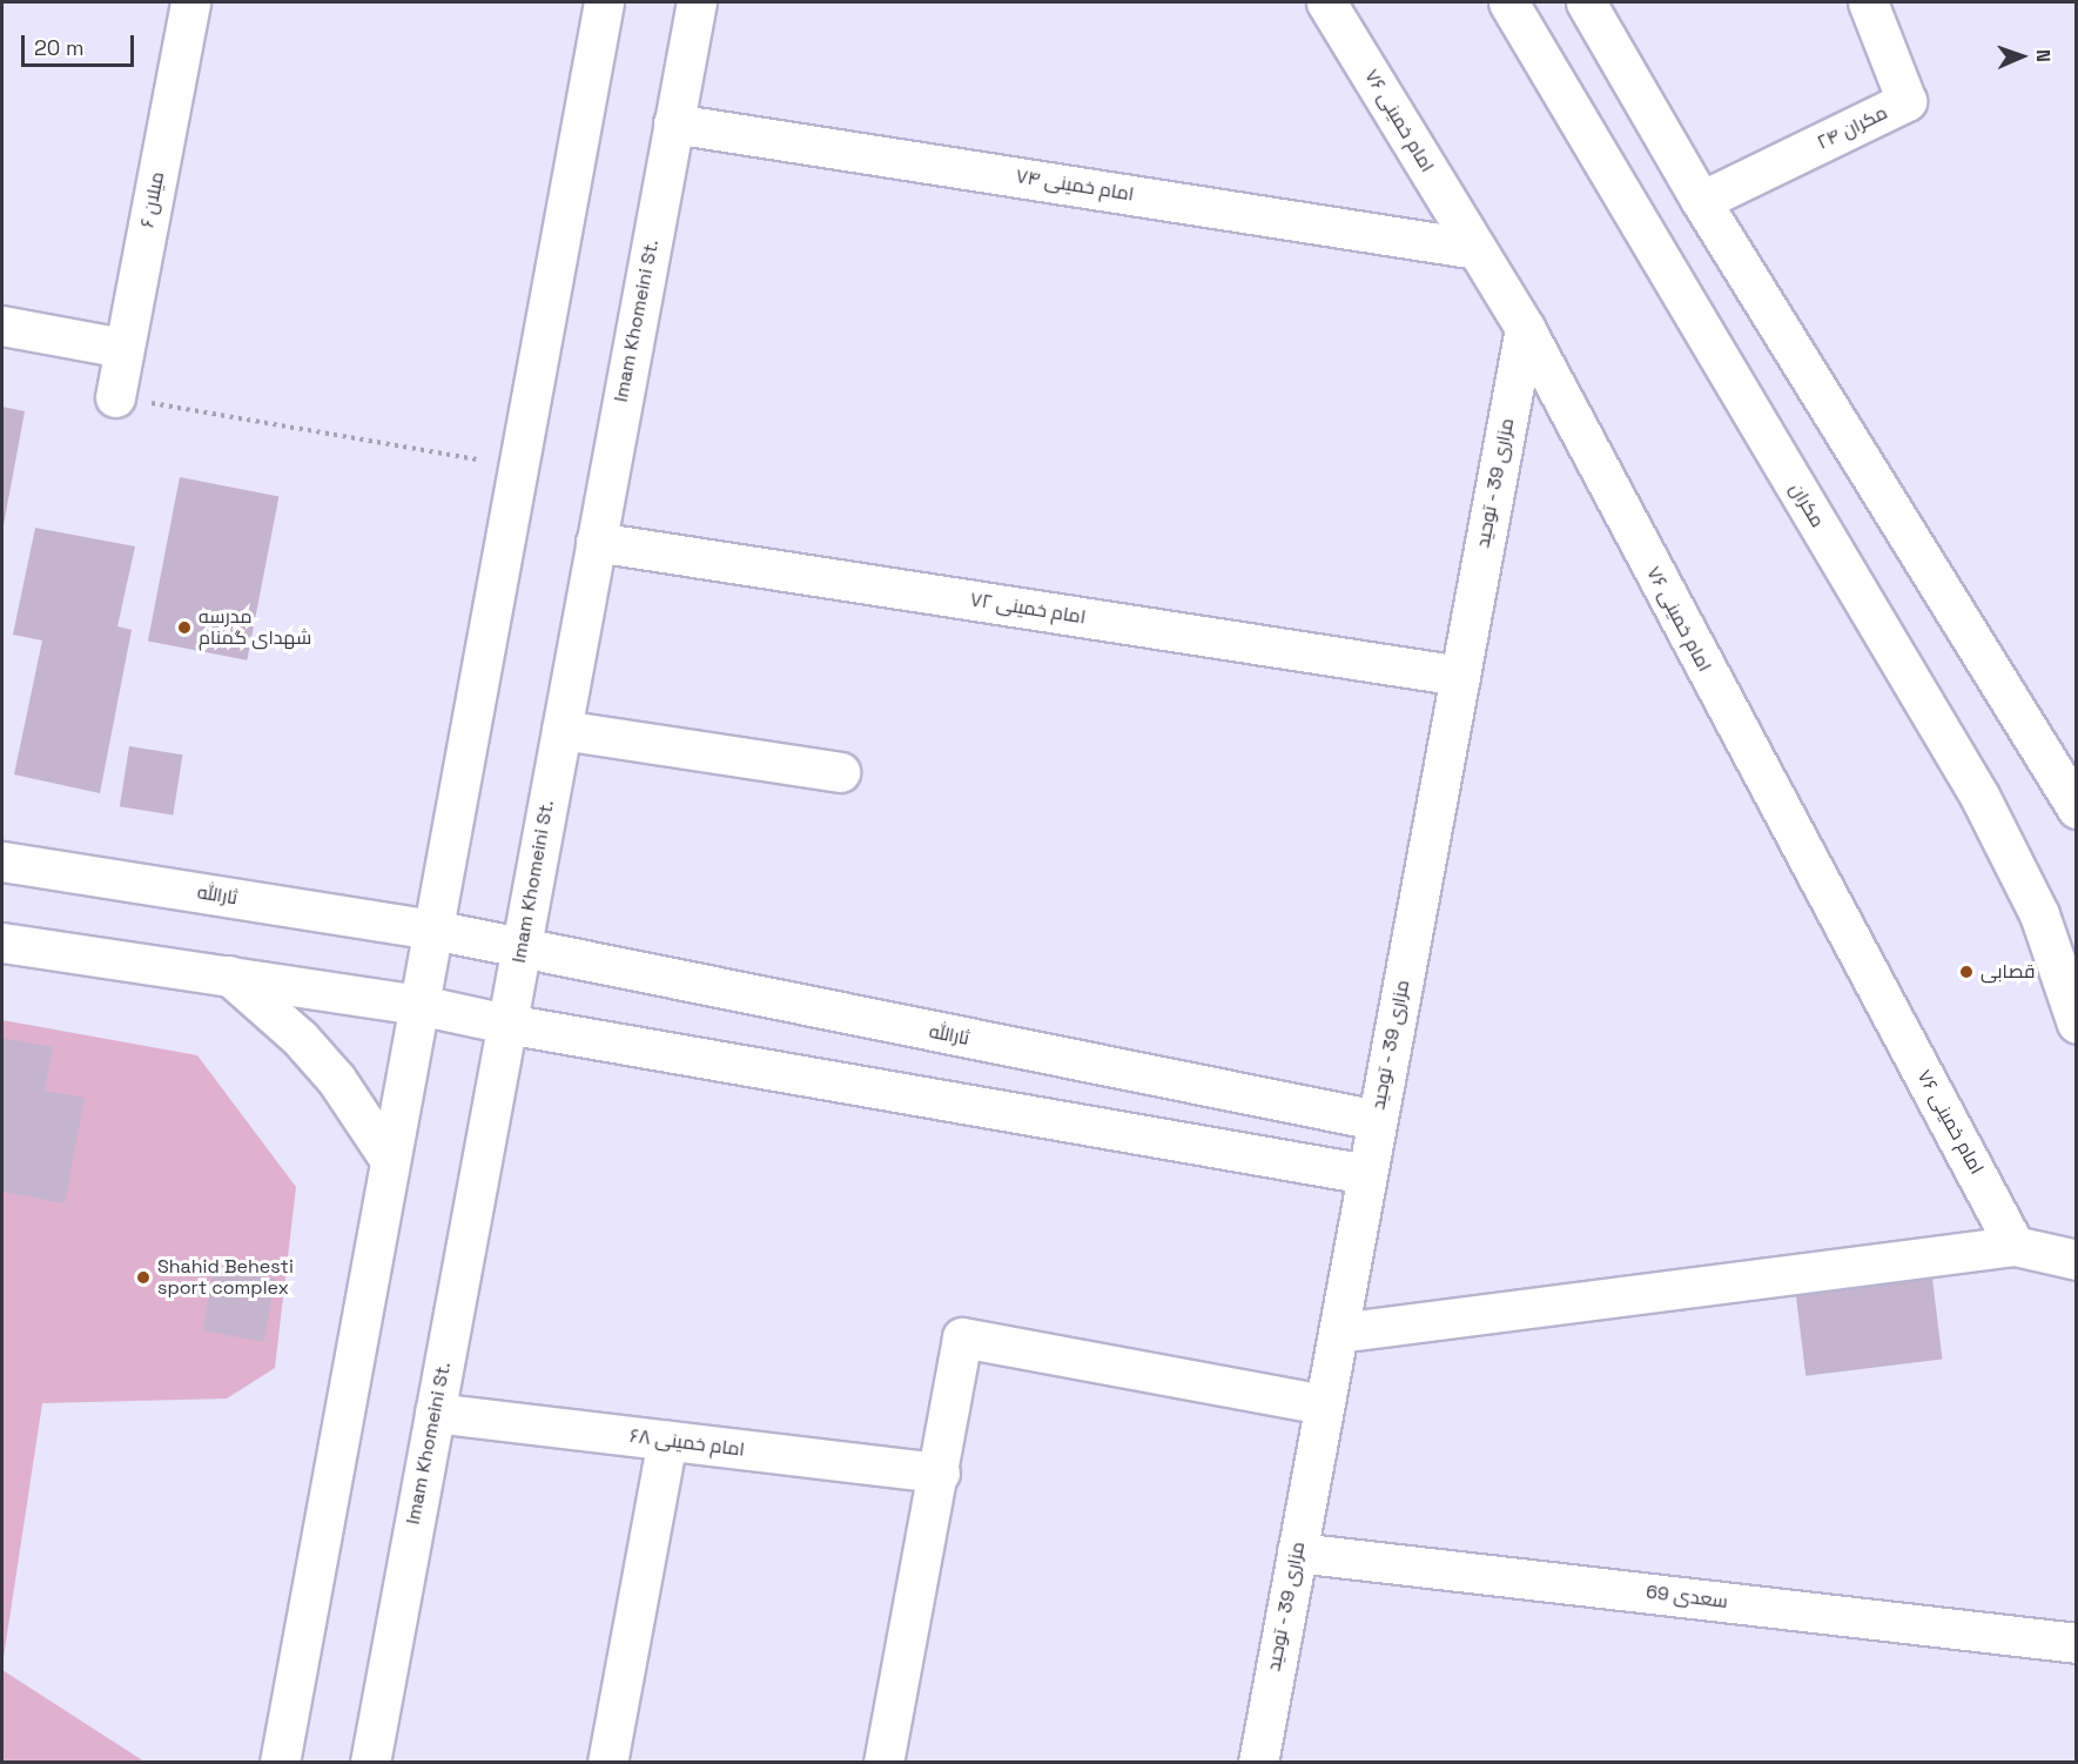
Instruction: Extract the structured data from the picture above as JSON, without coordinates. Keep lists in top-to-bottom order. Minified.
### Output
{"streets":{"street":["امام خمینی ۷۶","مکران ۲۴","امام خمینی ۷۴","میلان ۶","Imam Khomeini St.","مزاری 39 - توحید","مکران","امام خمینی ۷۲","ثارالله","امام خمینی ۶۸","سعدی 69"]},"crossings":[["امام خمینی ۷۶","امام خمینی ۷۴"],["امام خمینی ۷۶","مزاری 39 - توحید"],["امام خمینی ۷۴","Imam Khomeini St."],["Imam Khomeini St.","امام خمینی ۷۲"],["Imam Khomeini St.","ثارالله"],["Imam Khomeini St.","امام خمینی ۶۸"],["مزاری 39 - توحید","امام خمینی ۷۲"],["مزاری 39 - توحید","ثارالله"],["مزاری 39 - توحید","سعدی 69"]],"places":["مدرسه شهدای گمنام","قصابی","Shahid Behesti sport complex"],"scale_bar":"20 m","north":"right"}
